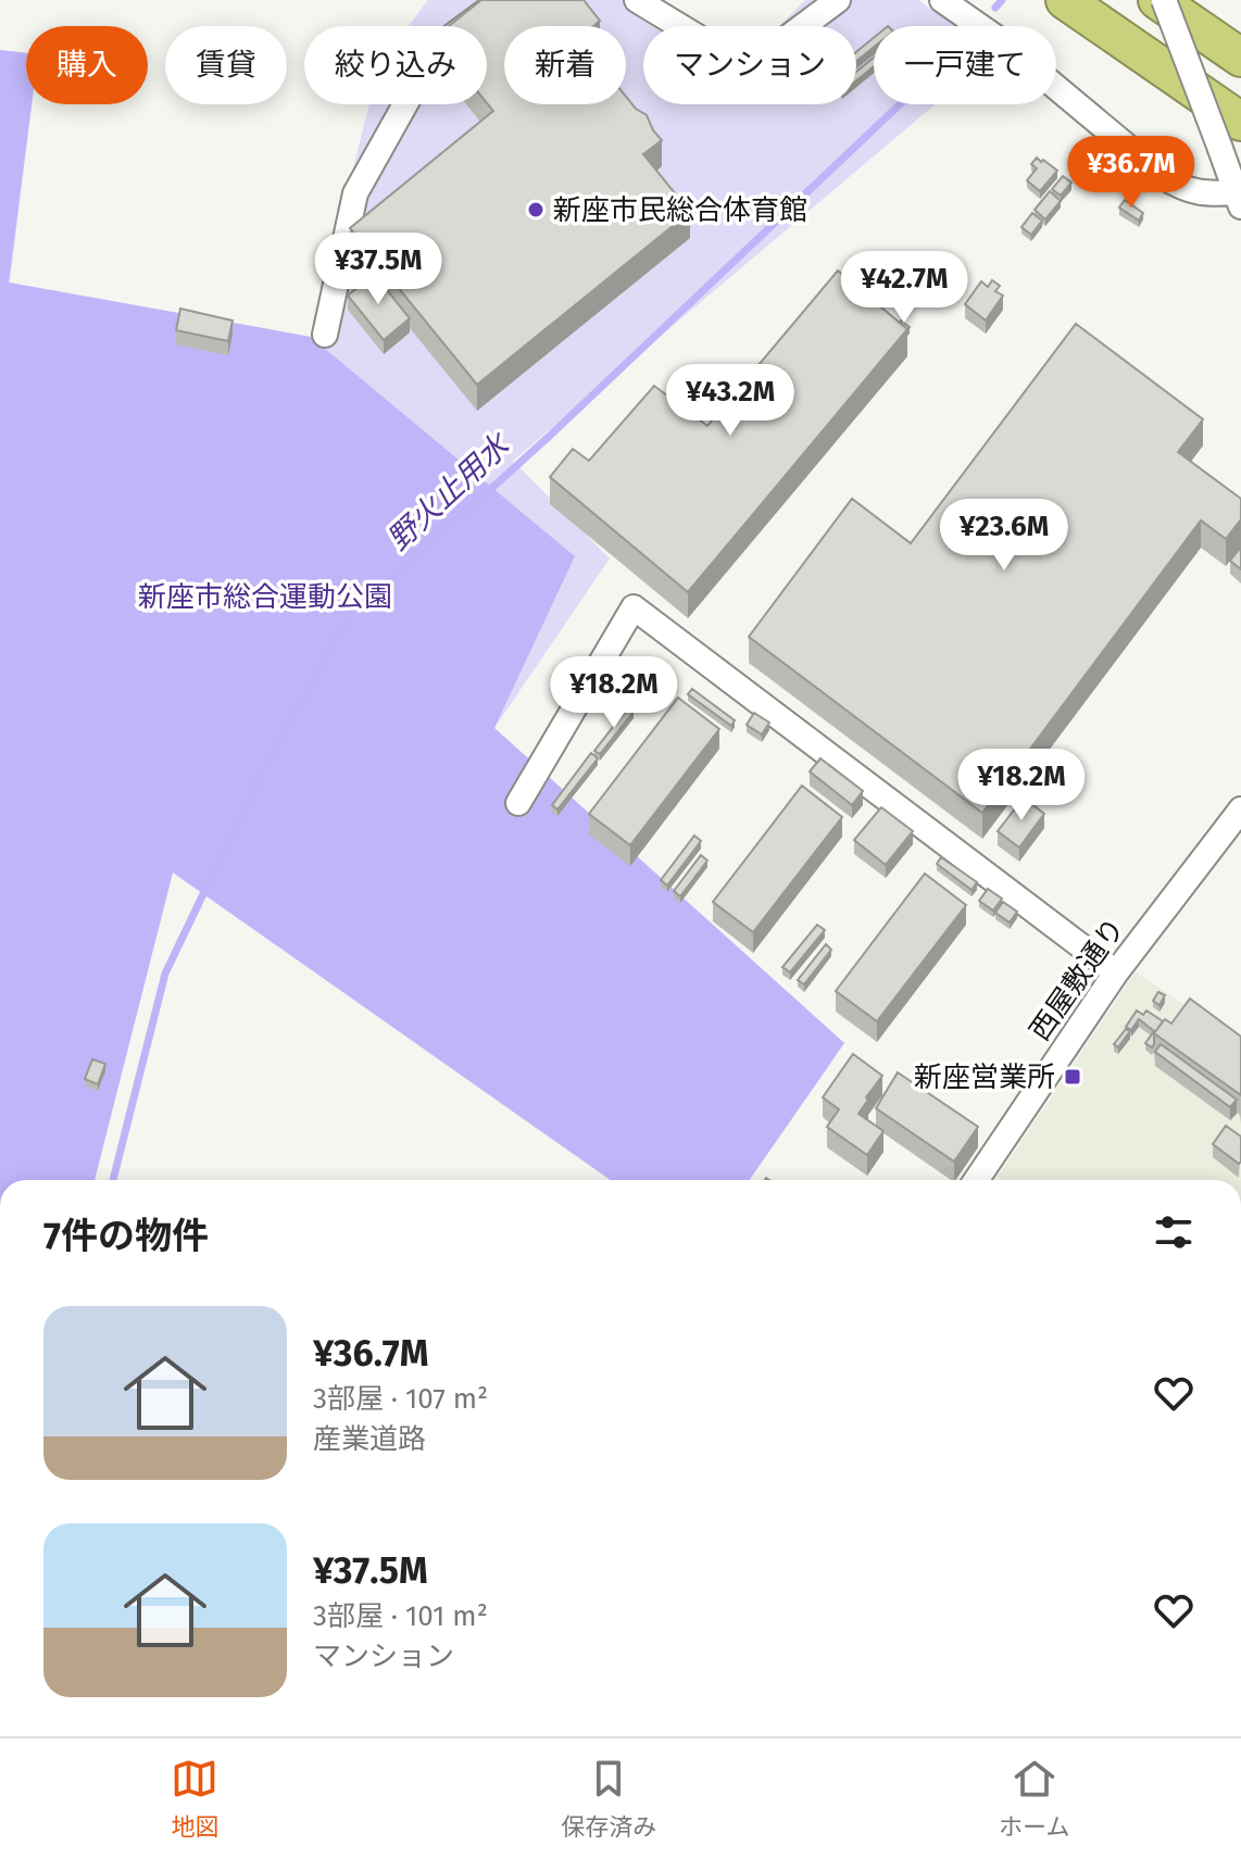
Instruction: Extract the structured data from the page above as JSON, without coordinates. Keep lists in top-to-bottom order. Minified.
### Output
{"streets":{"street":["西屋敷通り"]},"water":["野火止用水"],"parks":["新座市総合運動公園"],"places":{"other":["新座市民総合体育館"],"transit":["新座営業所"]},"page":{"chip":["購入","賃貸","絞り込み","新着","マンション","一戸建て"],"price":["¥36.7M","¥37.5M","¥42.7M","¥43.2M","¥23.6M","¥18.2M","¥18.2M"],"heading":"7件の物件","list":[{"name":"¥36.7M","note":"3部屋 · 107 m² · 産業道路"},{"name":"¥37.5M","note":"3部屋 · 101 m² · マンション"}],"tabs":["地図","保存済み","ホーム"]}}
